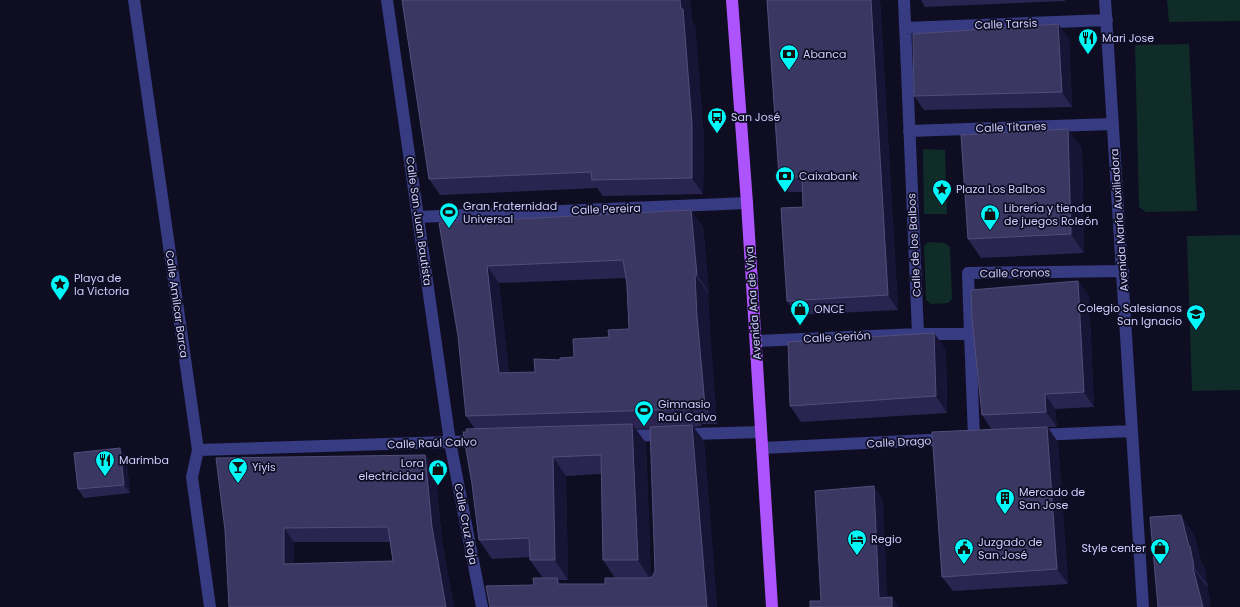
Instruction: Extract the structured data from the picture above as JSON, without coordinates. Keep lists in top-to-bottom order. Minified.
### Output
{"streets":{"main road":["Avenida Ana de Viya"],"street":["Calle Tarsis","Calle Titanes","Calle Pereira","Avenida María Auxiliadora","Calle San Juan Bautista","Calle de los Balbos","Calle Cronos","Calle Amílcar Barca","Calle Gerión","Calle Drago","Calle Raúl Calvo","Calle Cruz Roja"]},"crossings":[["Calle Tarsis","Avenida María Auxiliadora"],["Calle Tarsis","Calle de los Balbos"],["Calle Titanes","Avenida María Auxiliadora"],["Calle Titanes","Calle de los Balbos"],["Calle Pereira","Calle San Juan Bautista"],["Calle Pereira","Avenida Ana de Viya"],["Avenida María Auxiliadora","Calle Cronos"],["Calle San Juan Bautista","Calle Raúl Calvo"],["Calle San Juan Bautista","Calle Cruz Roja"],["Calle de los Balbos","Calle Gerión"],["Calle Cronos","Calle Drago"],["Avenida Ana de Viya","Calle Gerión"],["Avenida Ana de Viya","Calle Drago"],["Calle Amílcar Barca","Calle Raúl Calvo"],["Calle Raúl Calvo","Calle Cruz Roja"]],"places":{"restaurant":["Mari Jose","Marimba"],"bank":["Abanca","Caixabank"],"bus stop":["San José"],"place":["Plaza Los Balbos","Playa de la Victoria"],"sports":["Gran Fraternidad Universal","Gimnasio Raúl Calvo"],"shop":["Librería y tienda de juegos Roleón","ONCE","Lora electricidad","Style center"],"school or university":["Colegio Salesianos San Ignacio"],"bar":["Yiyis"],"building":["Mercado de San Jose"],"hotel":["Regio"],"public building":["Juzgado de San José"]}}
